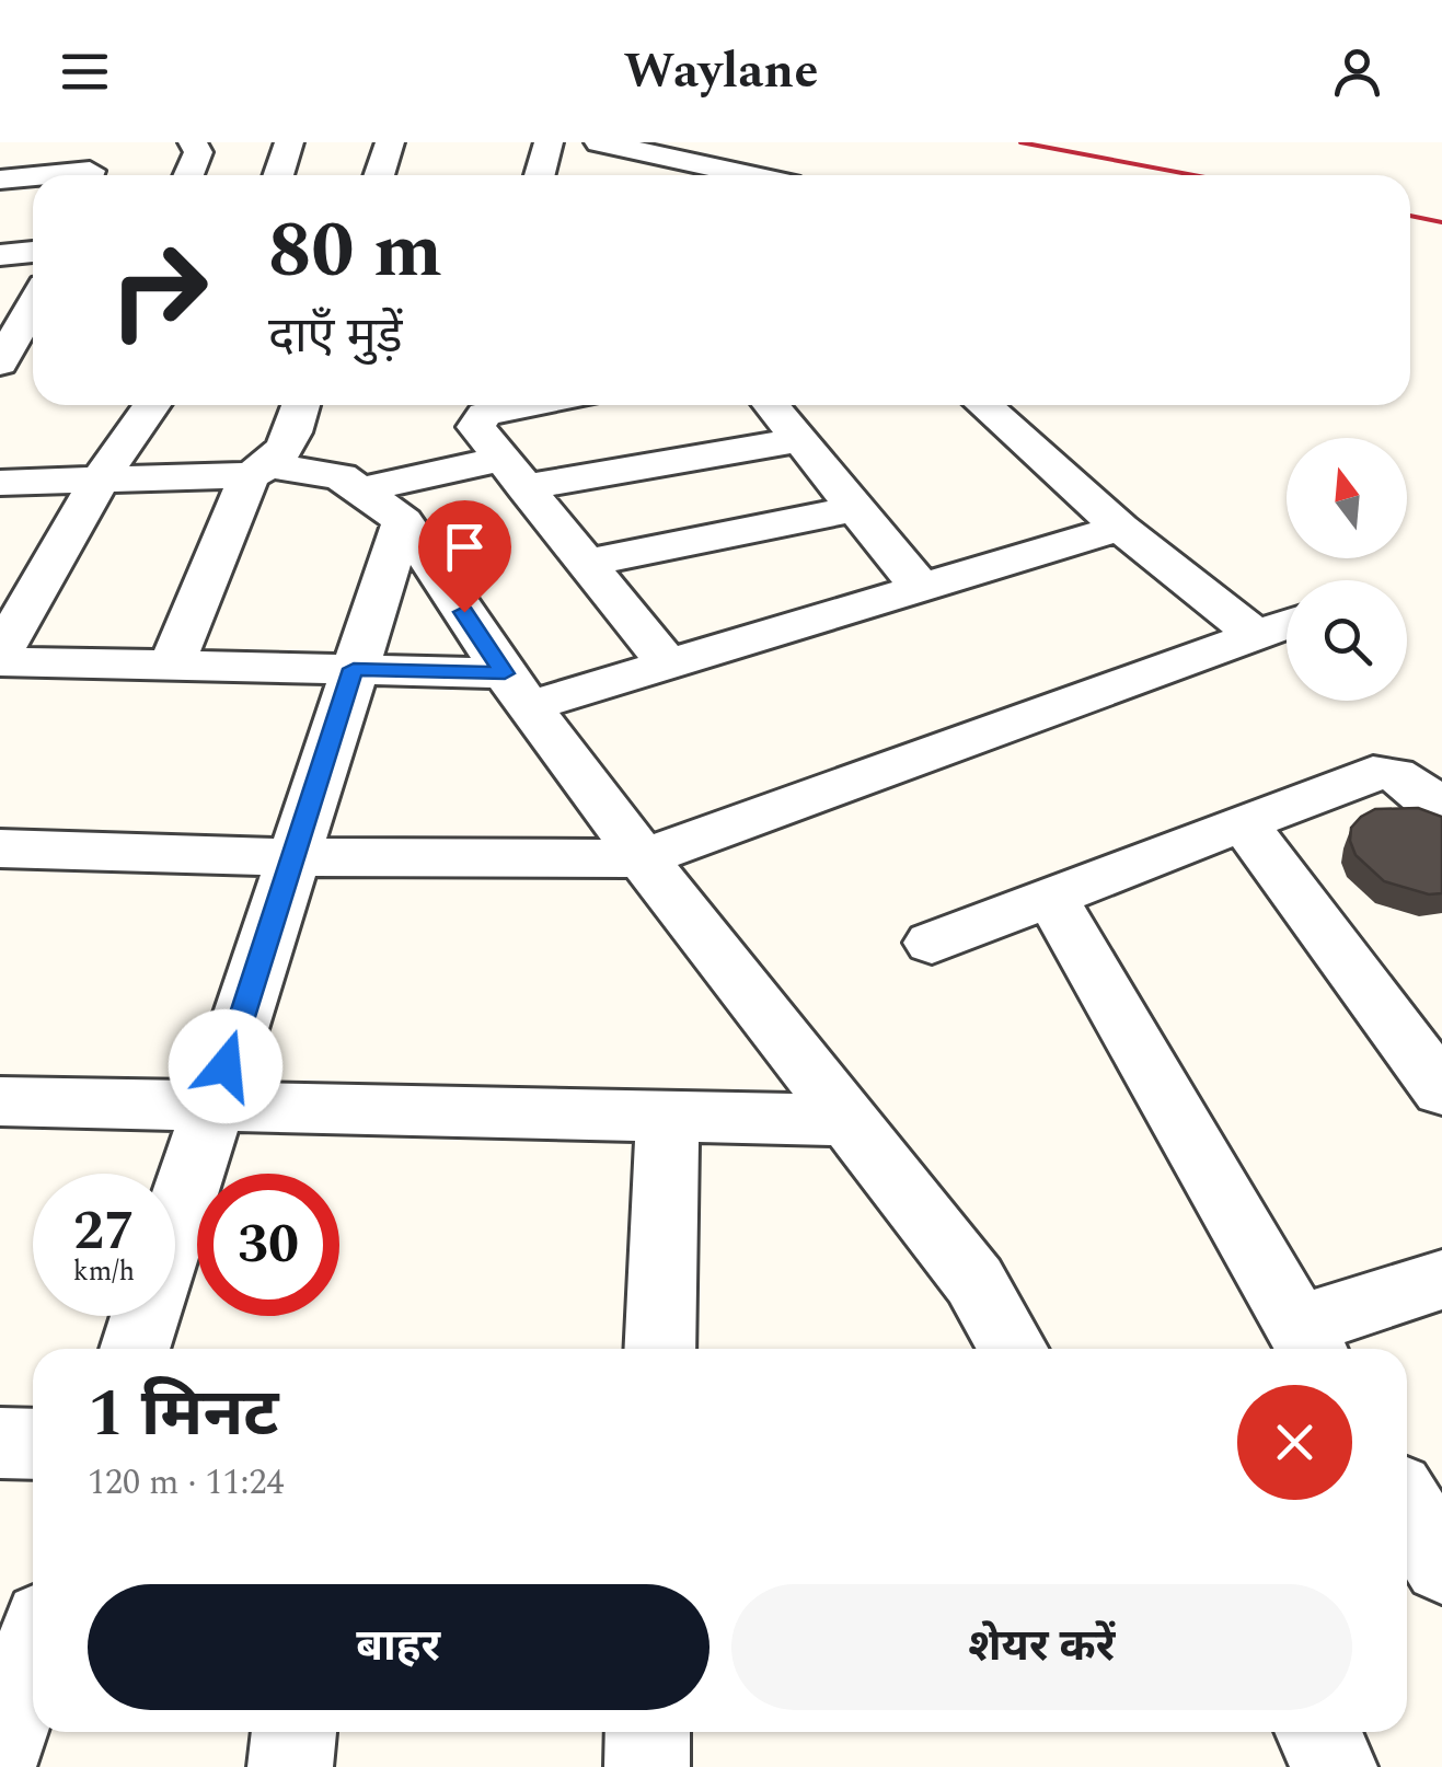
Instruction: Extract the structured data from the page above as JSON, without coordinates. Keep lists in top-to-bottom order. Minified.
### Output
{"north":"top","page":{"header":"Waylane","turn":["80 m","दाएँ मुड़ें"],"speed":"27 km/h","limit":"30","heading":["1 मिनट","120 m · 11:24"],"buttons":["बाहर","शेयर करें"]}}
